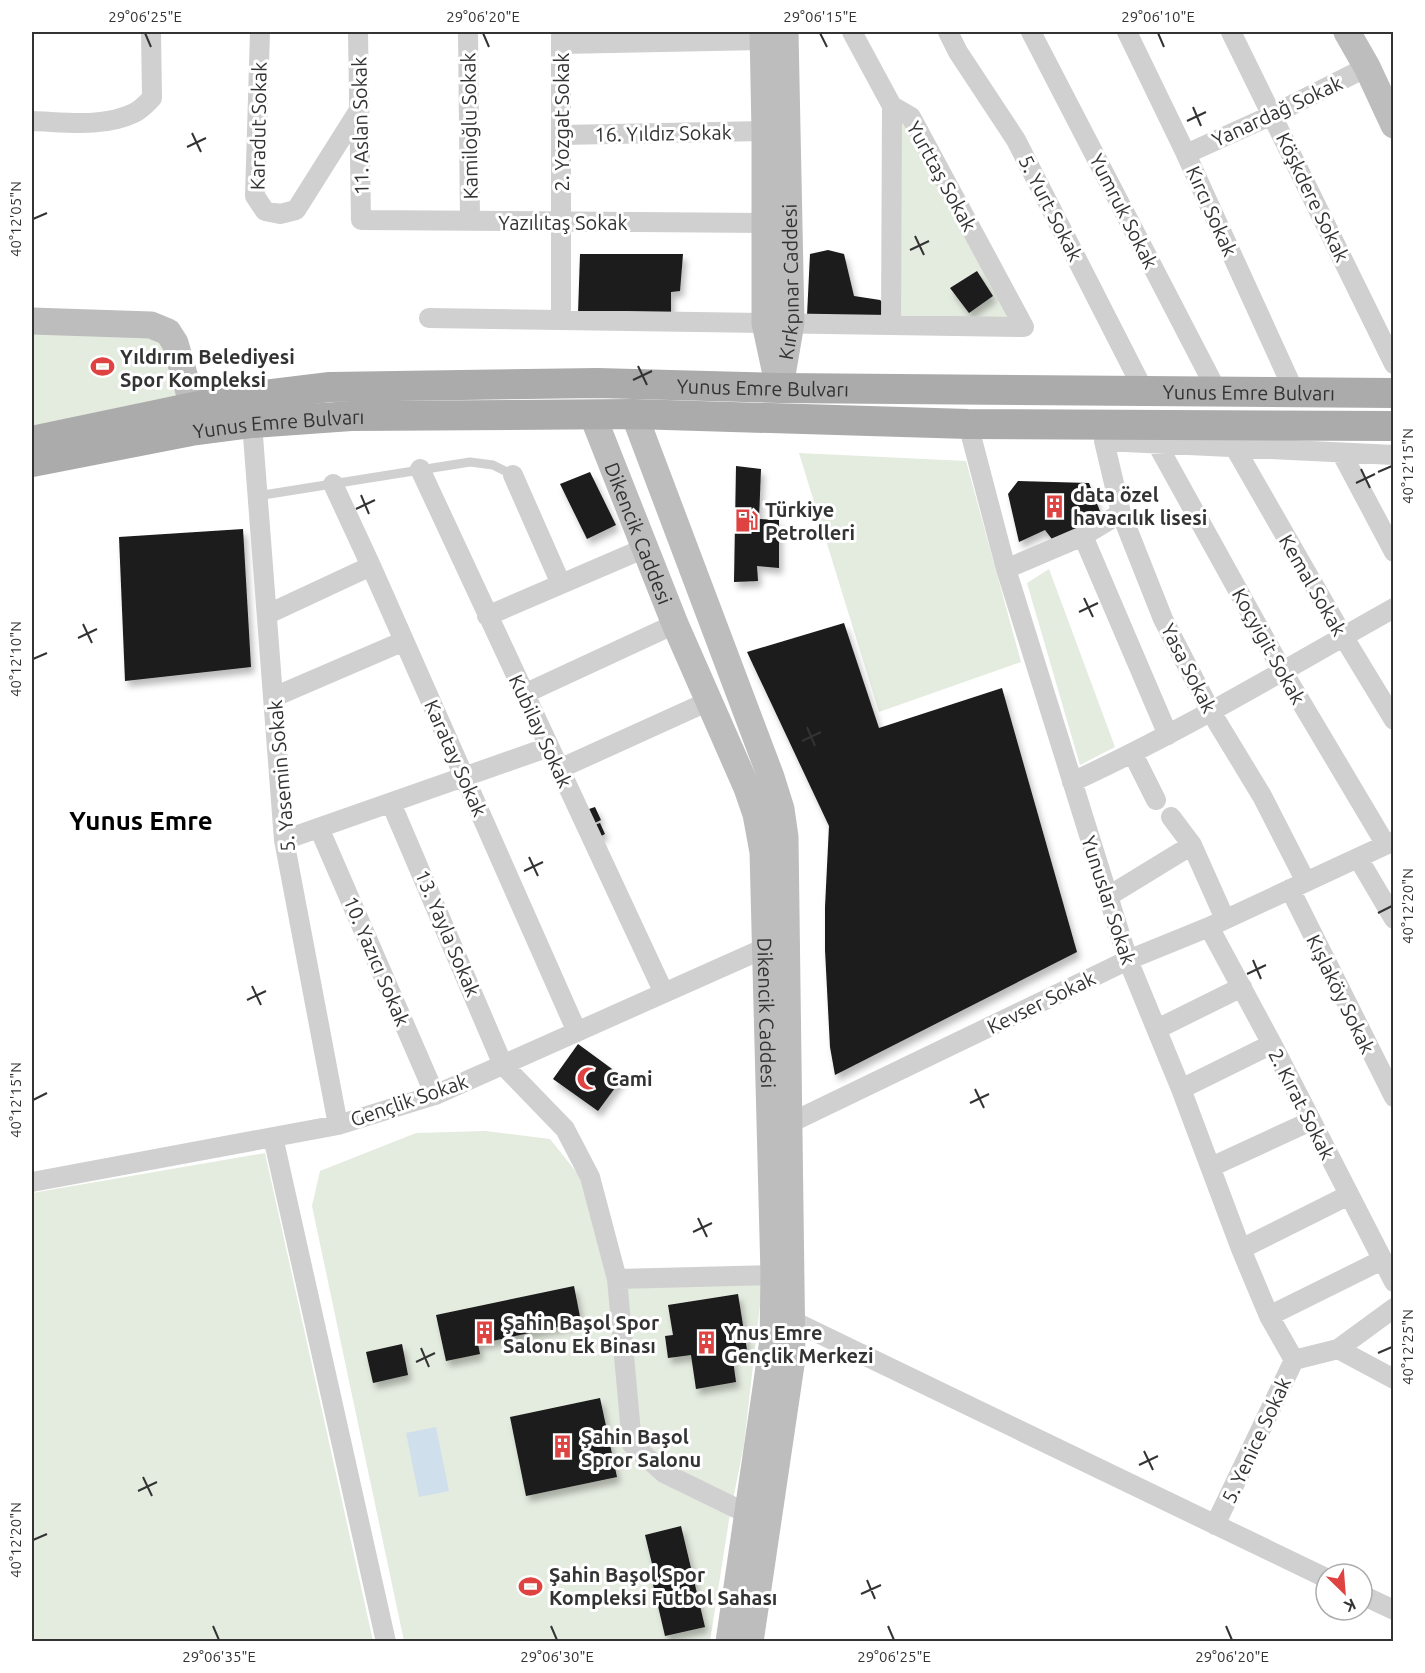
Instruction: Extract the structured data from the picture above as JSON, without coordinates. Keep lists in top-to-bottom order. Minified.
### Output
{"streets":{"main road":["Kırkpınar Caddesi","Yunus Emre Bulvarı","Dikencik Caddesi"],"street":["Yanardağ Sokak","2. Yozgat Sokak","Karadut Sokak","11. Aslan Sokak","Kamiloğlu Sokak","16. Yıldız Sokak","Yurttaş Sokak","Köşkdere Sokak","5. Yurt Sokak","Yumruk Sokak","Kırcı Sokak","Yazılıtaş Sokak","Kemal Sokak","Koçyigit Sokak","Yasa Sokak","Kubilay Sokak","Karatay Sokak","5. Yasemin Sokak","Yunuslar Sokak","13. Yayla Sokak","10. Yazıcı Sokak","Kışlaköy Sokak","Kevser Sokak","Gençlik Sokak","2. Kırat Sokak","5. Yenice Sokak"]},"crossings":[["Yanardağ Sokak","Köşkdere Sokak"],["Yanardağ Sokak","Kırcı Sokak"],["2. Yozgat Sokak","16. Yıldız Sokak"],["2. Yozgat Sokak","Yazılıtaş Sokak"],["Karadut Sokak","11. Aslan Sokak"],["11. Aslan Sokak","Yazılıtaş Sokak"],["Kamiloğlu Sokak","Yazılıtaş Sokak"],["16. Yıldız Sokak","Kırkpınar Caddesi"],["5. Yurt Sokak","Yunus Emre Bulvarı"],["Yumruk Sokak","Yunus Emre Bulvarı"],["Kırcı Sokak","Yunus Emre Bulvarı"],["Yazılıtaş Sokak","Kırkpınar Caddesi"],["Kırkpınar Caddesi","Yunus Emre Bulvarı"],["Yunus Emre Bulvarı","Dikencik Caddesi"],["Yunus Emre Bulvarı","5. Yasemin Sokak"],["Yunus Emre Bulvarı","Yunuslar Sokak"],["Dikencik Caddesi","Kevser Sokak"],["Dikencik Caddesi","Gençlik Sokak"],["Koçyigit Sokak","Yasa Sokak"],["Koçyigit Sokak","Kevser Sokak"],["Yasa Sokak","Kışlaköy Sokak"],["Yasa Sokak","Kevser Sokak"],["Kubilay Sokak","Gençlik Sokak"],["Karatay Sokak","Gençlik Sokak"],["5. Yasemin Sokak","Gençlik Sokak"],["Yunuslar Sokak","Kevser Sokak"],["Yunuslar Sokak","5. Yenice Sokak"],["13. Yayla Sokak","Gençlik Sokak"],["10. Yazıcı Sokak","Gençlik Sokak"],["Kışlaköy Sokak","Kevser Sokak"],["Kevser Sokak","2. Kırat Sokak"]],"districts":["Yunus Emre"],"places":{"sports":["Yıldırım Belediyesi Spor Kompleksi","Şahin Başol Spor Kompleksi Futbol Sahası"],"building":["data özel havacılık lisesi","Şahin Başol Spor Salonu Ek Binası","Ynus Emre Gençlik Merkezi","Şahin Başol Spror Salonu"],"fuel station":["Türkiye Petrolleri"],"mosque":["Cami"]},"north":"bottom right","coordinates":["29°06'25\"E","29°06'20\"E","29°06'15\"E","29°06'10\"E","40°12'05\"N","40°12'15\"N","40°12'10\"N","40°12'20\"N","40°12'25\"N","29°06'35\"E","29°06'30\"E"]}
